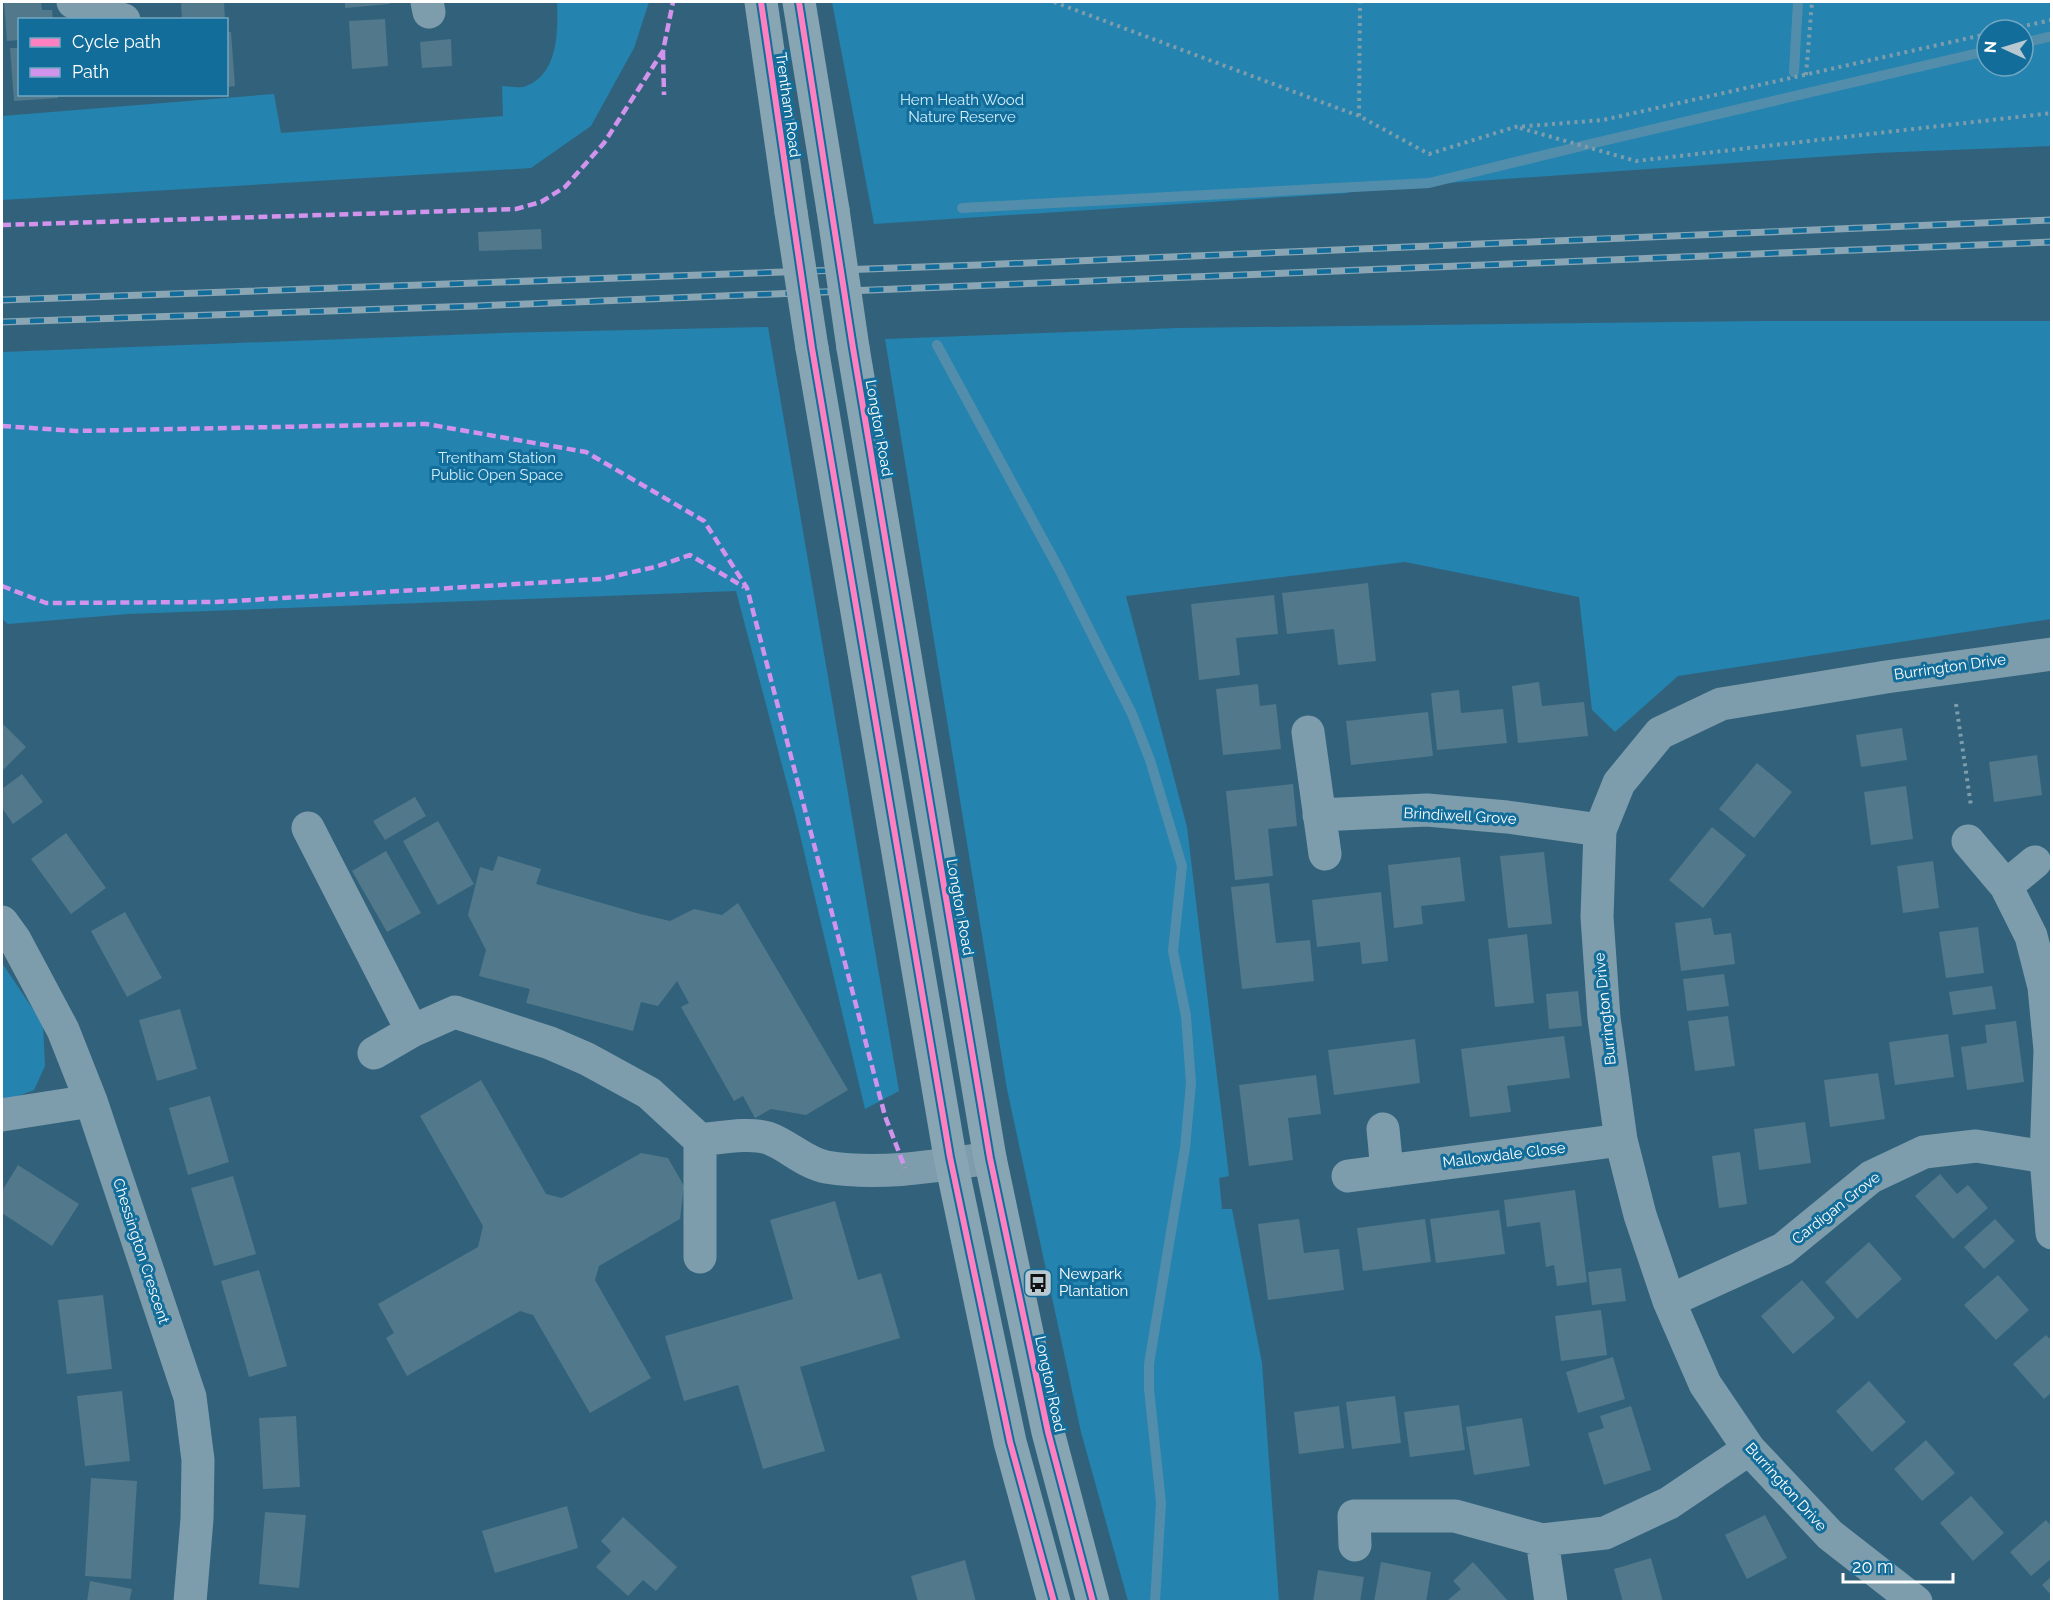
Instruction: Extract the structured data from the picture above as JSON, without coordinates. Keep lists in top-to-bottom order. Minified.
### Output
{"streets":{"main road":["Trentham Road","Longton Road"],"street":["Burrington Drive","Brindiwell Grove","Mallowdale Close","Cardigan Grove","Chessington Crescent"]},"crossings":[["Trentham Road","Longton Road"],["Burrington Drive","Brindiwell Grove"],["Burrington Drive","Mallowdale Close"],["Burrington Drive","Cardigan Grove"]],"parks":["Hem Heath Wood Nature Reserve","Trentham Station Public Open Space"],"places":{"bus stop":["Newpark Plantation"]},"legend":["Cycle path","Path"],"scale_bar":"20 m","north":"left"}
